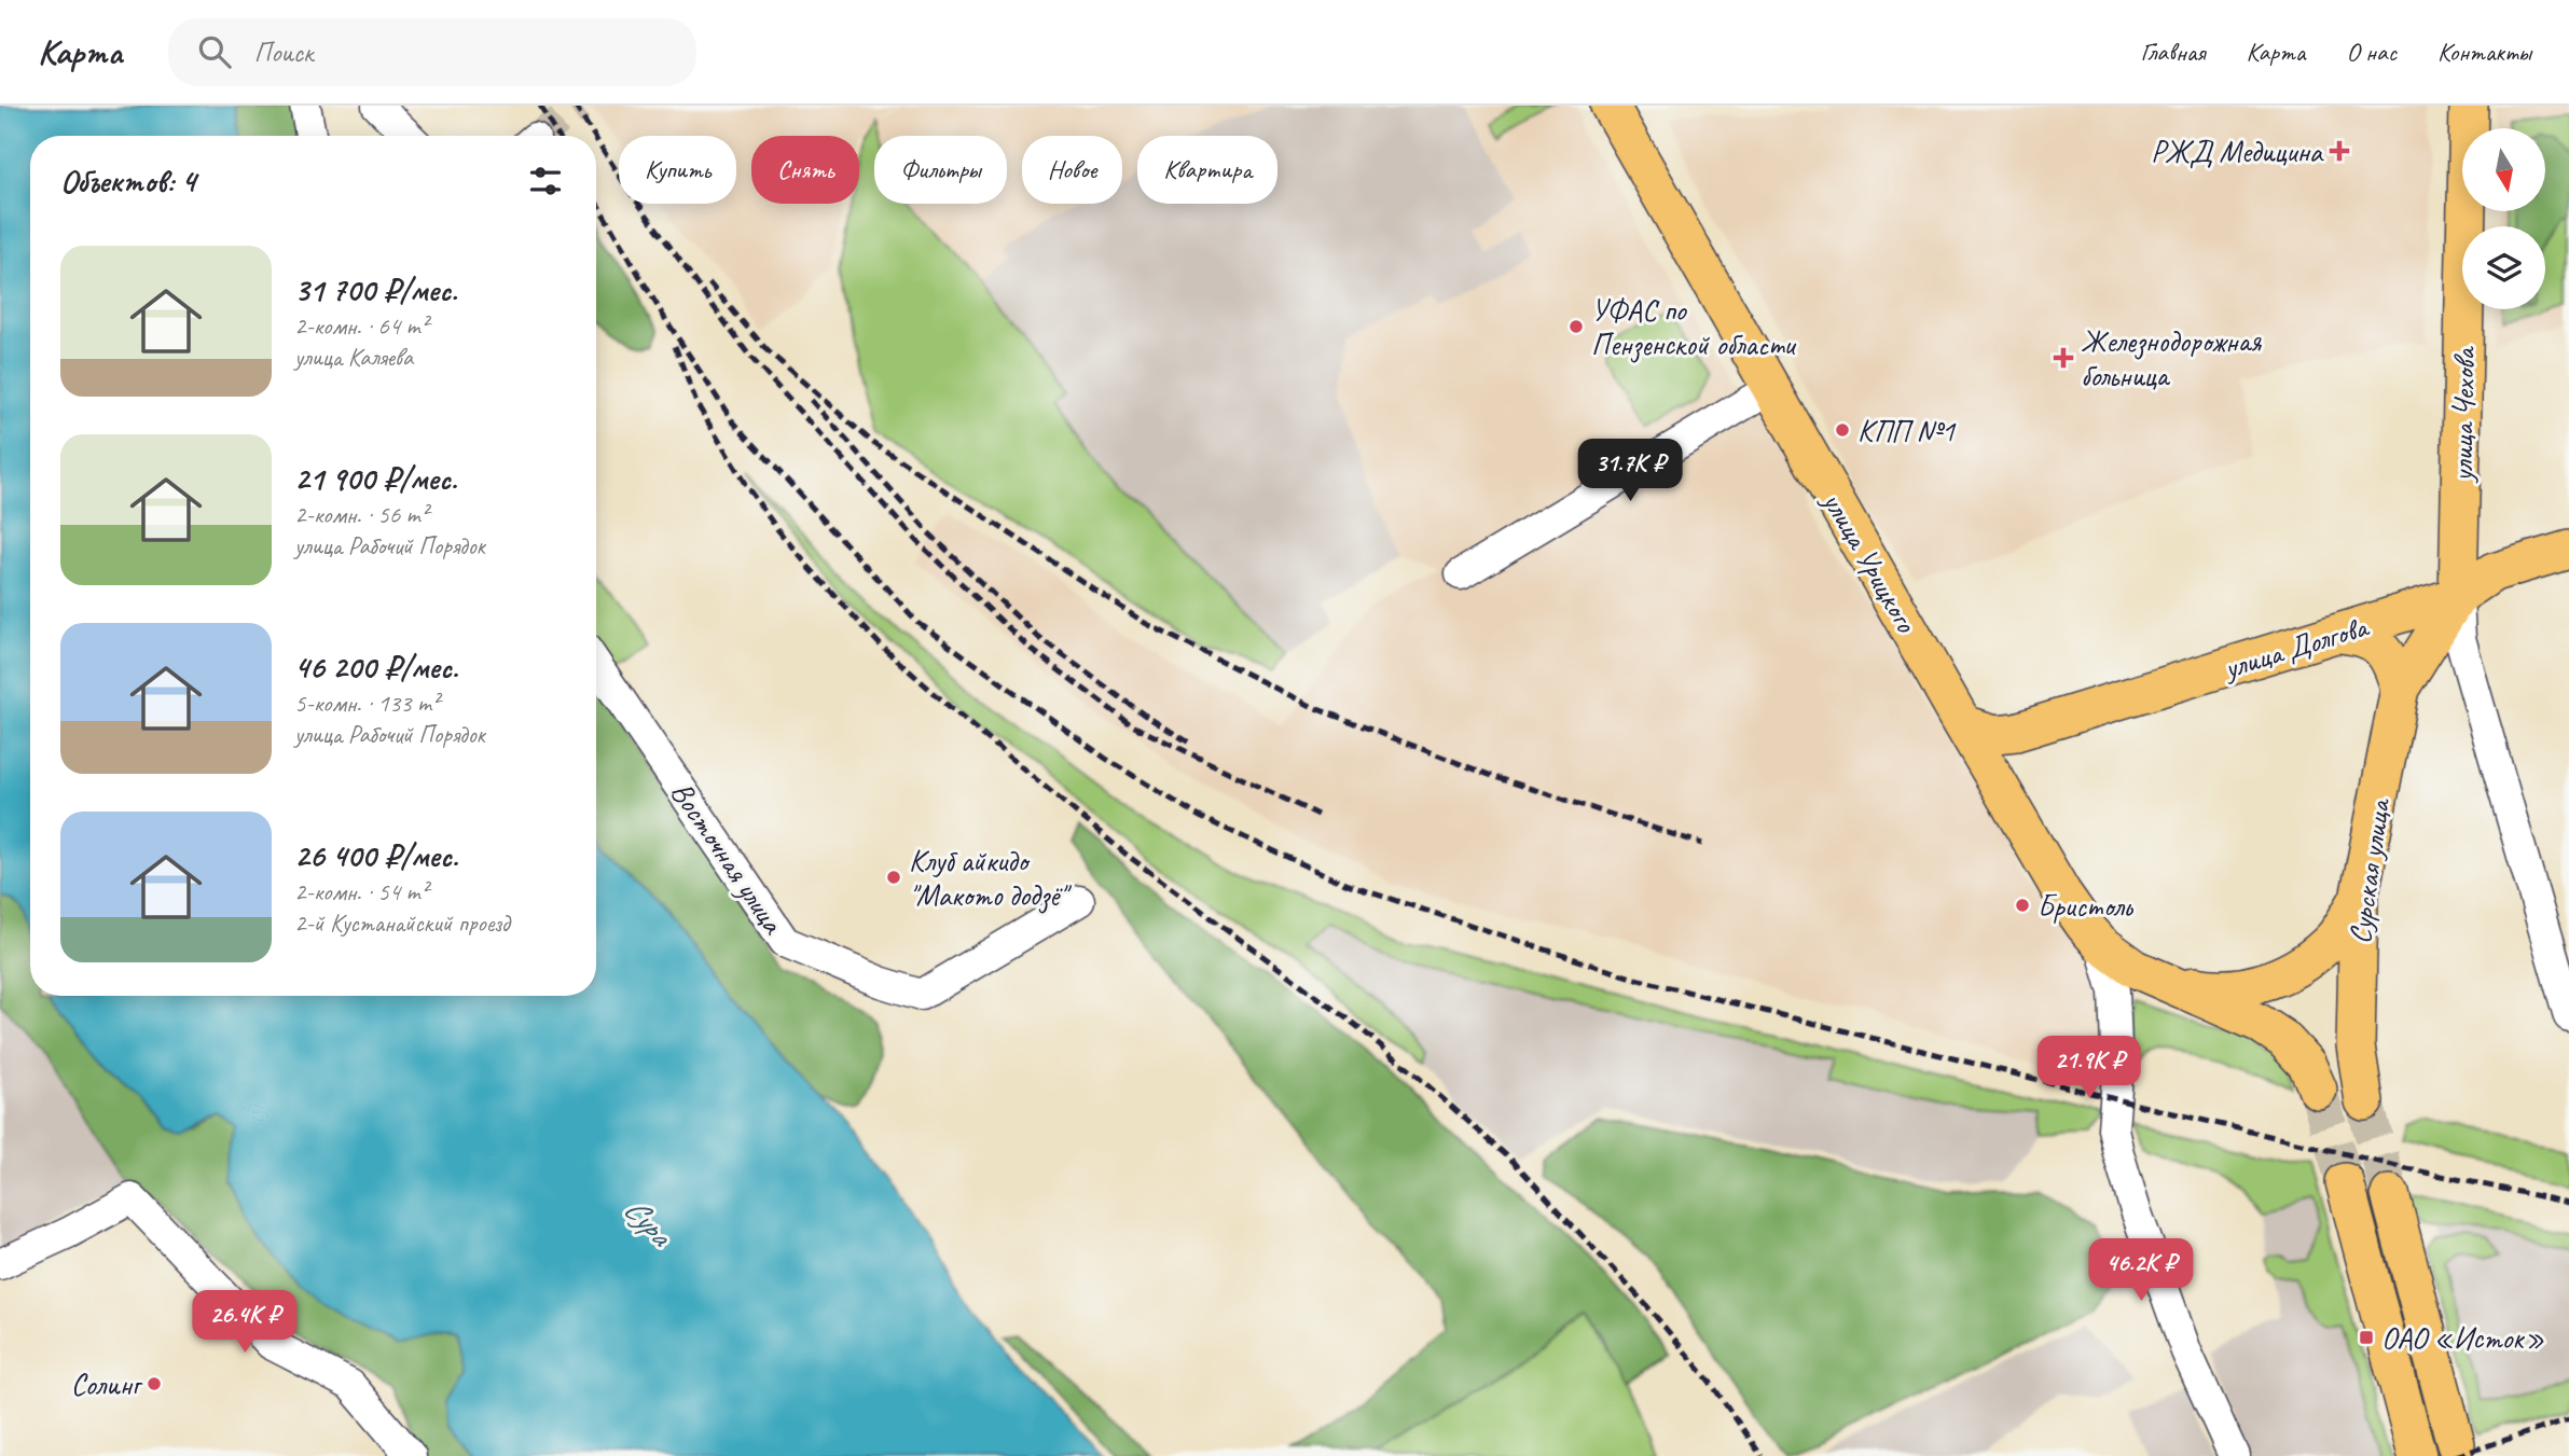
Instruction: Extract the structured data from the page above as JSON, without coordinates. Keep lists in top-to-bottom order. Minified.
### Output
{"streets":{"main road":["улица Чехова","улица Урицкого","улица Долгова","Сурская улица"],"street":["Восточная улица"]},"crossings":[["улица Чехова","улица Долгова"],["улица Чехова","Сурская улица"],["улица Урицкого","улица Долгова"],["улица Долгова","Сурская улица"]],"water":["Сура"],"places":{"health":["РЖД Медицина","Железнодорожная больница"],"other":["УФАС по Пензенской области","КПП №1","Клуб айкидо \"Макото додзё\"","Бристоль","Солинг"],"transit":["ОАО «Исток»"]},"north":"bottom","page":{"header":"Карта","search":"Поиск","nav":["Главная","Карта","О нас","Контакты"],"chip":["Купить","Снять","Фильтры","Новое","Квартира"],"heading":"Объектов: 4","list":[{"name":"31 700 ₽/мес.","note":"2-комн. · 64 m² · улица Каляева"},{"name":"21 900 ₽/мес.","note":"2-комн. · 56 m² · улица Рабочий Порядок"},{"name":"46 200 ₽/мес.","note":"5-комн. · 133 m² · улица Рабочий Порядок"},{"name":"26 400 ₽/мес.","note":"2-комн. · 54 m² · 2-й Кустанайский проезд"}],"price":["31.7K ₽","21.9K ₽","46.2K ₽","26.4K ₽"]}}
